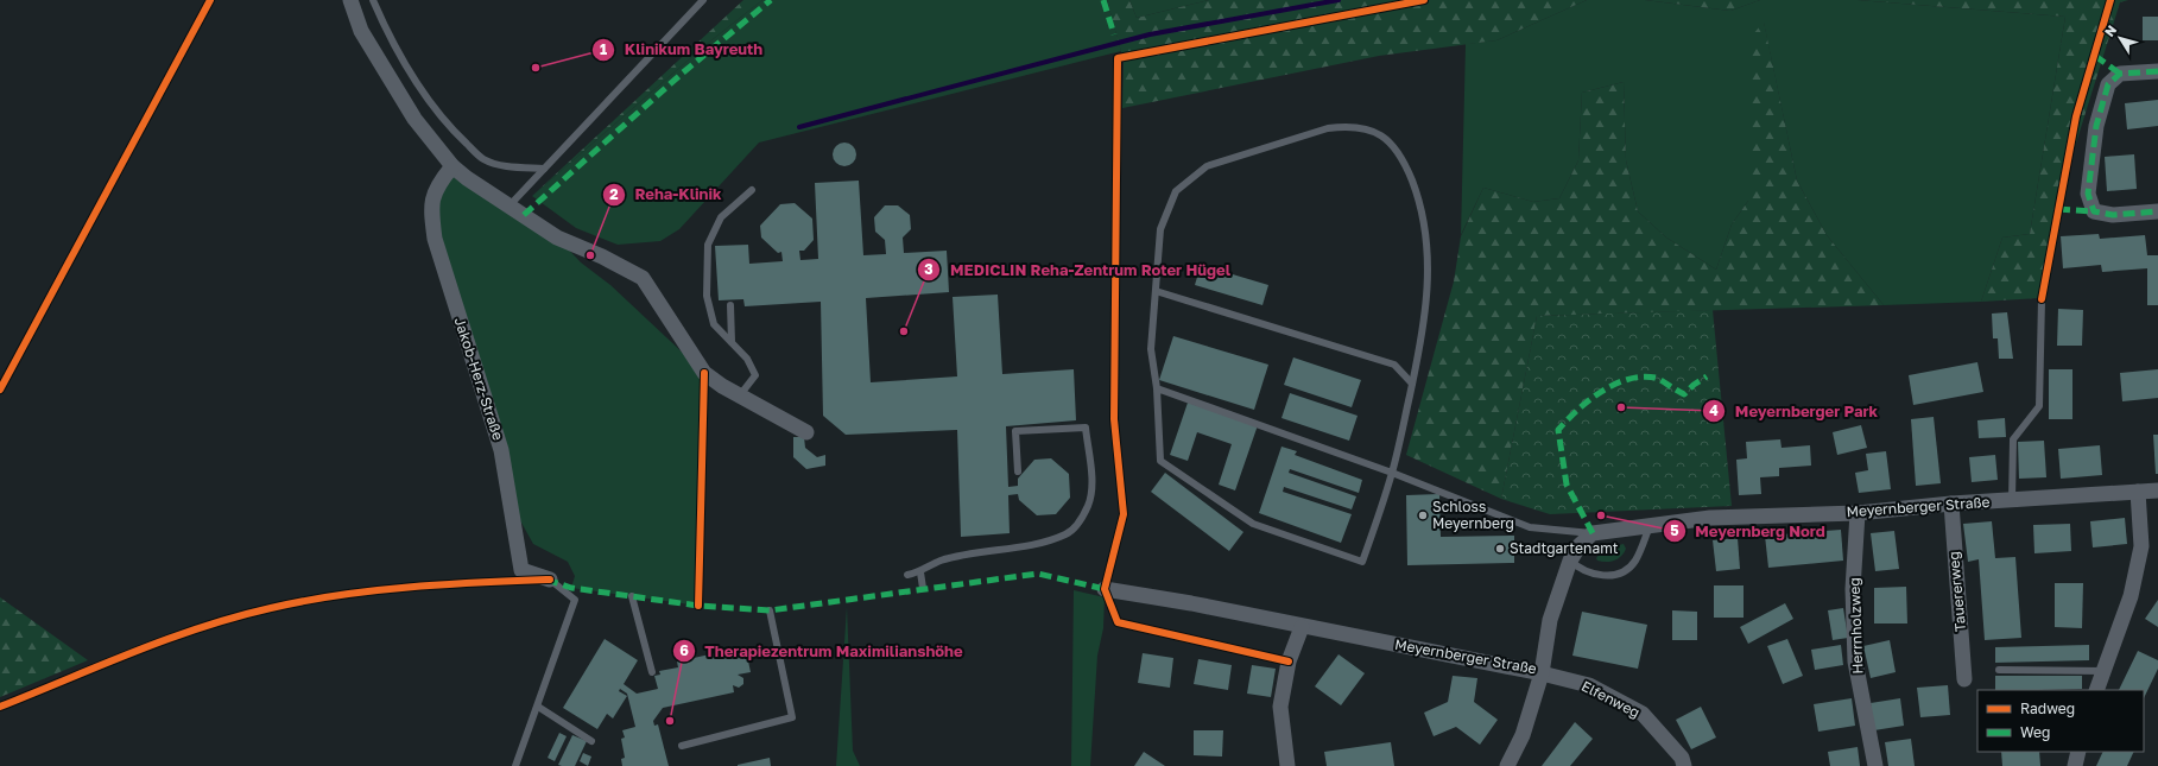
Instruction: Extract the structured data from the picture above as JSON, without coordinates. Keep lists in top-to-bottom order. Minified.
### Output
{"streets":{"street":["Jakob-Herz-Straße","Meyernberger Straße","Tauererweg","Herrnholzweg","Elfenweg"]},"crossings":[["Meyernberger Straße","Tauererweg"],["Meyernberger Straße","Herrnholzweg"],["Meyernberger Straße","Elfenweg"]],"places":["Klinikum Bayreuth","Reha-Klinik","MEDICLIN Reha-Zentrum Roter Hügel","Meyernberger Park","Schloss Meyernberg","Meyernberg Nord","Stadtgartenamt","Therapiezentrum Maximilianshöhe"],"legend":["Radweg","Weg"],"north":"top left"}
